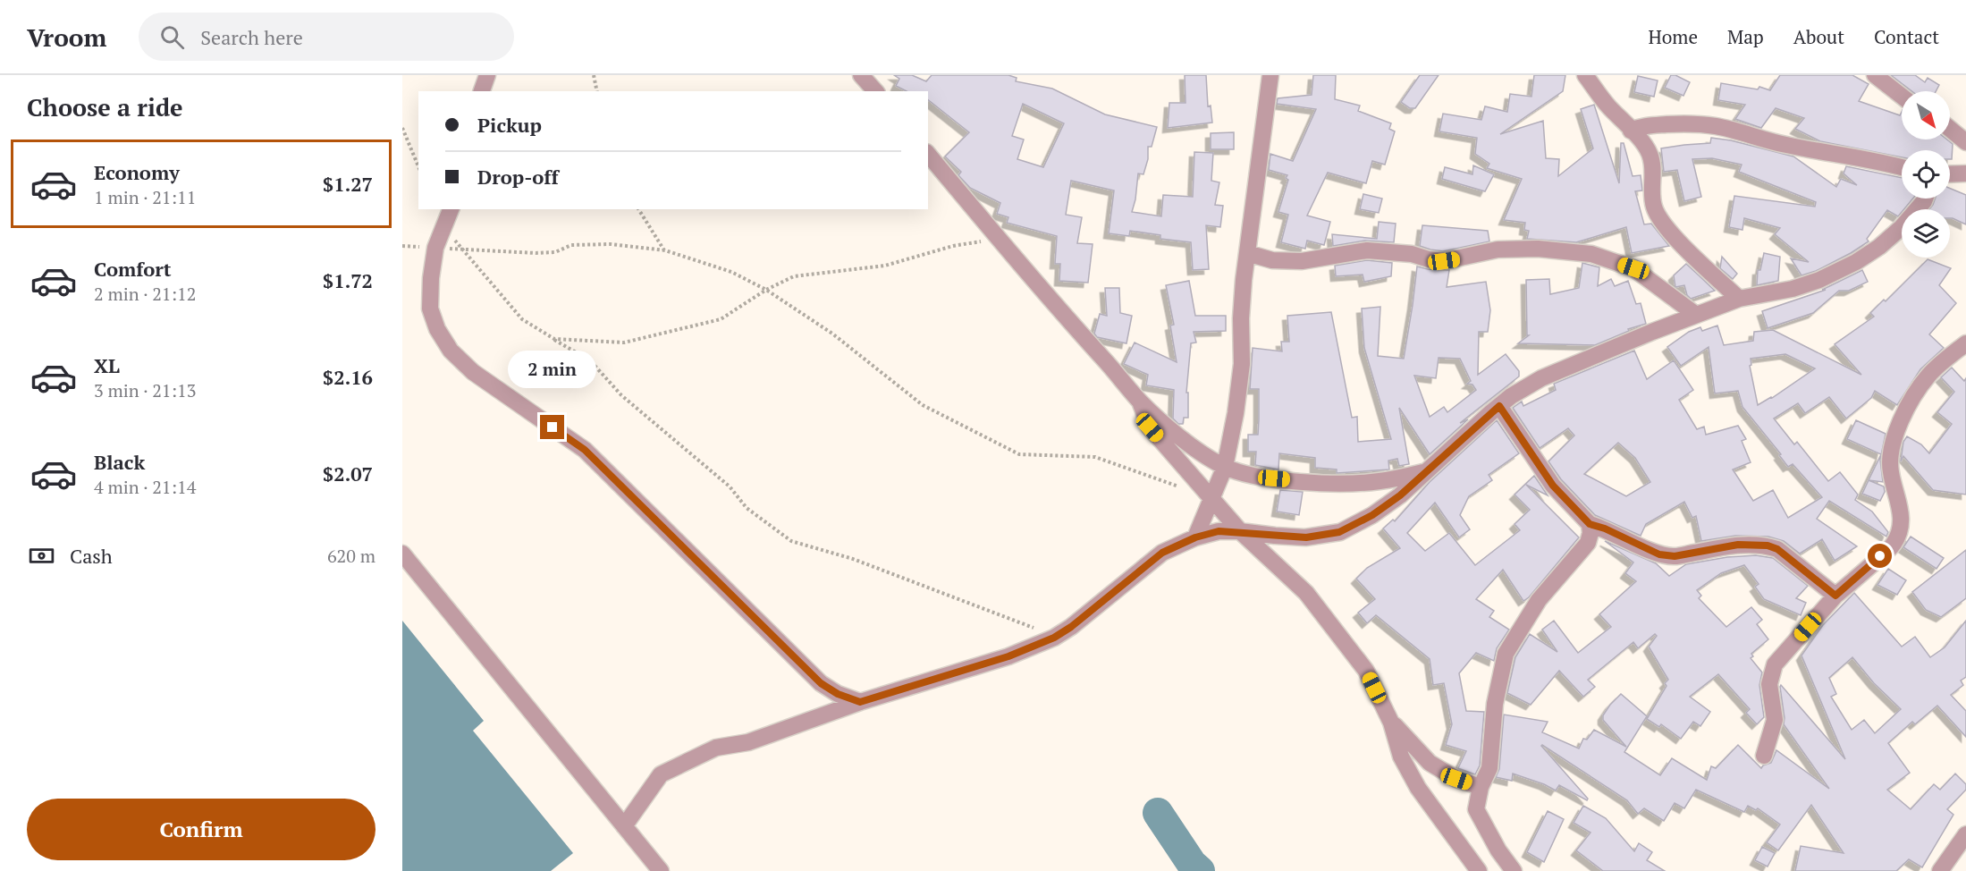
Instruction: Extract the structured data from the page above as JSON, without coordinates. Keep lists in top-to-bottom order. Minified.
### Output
{"north":"bottom right","page":{"header":"Vroom","search":"Search here","nav":["Home","Map","About","Contact"],"heading":"Choose a ride","banner":["Pickup","Drop-off"],"list":[{"name":"Economy","note":"1 min · 21:11","value":"$1.27"},{"name":"Comfort","note":"2 min · 21:12","value":"$1.72"},{"name":"XL","note":"3 min · 21:13","value":"$2.16"},{"name":"Black","note":"4 min · 21:14","value":"$2.07"}],"bubble":"2 min","pay":["Cash","620 m"],"buttons":"Confirm"}}
